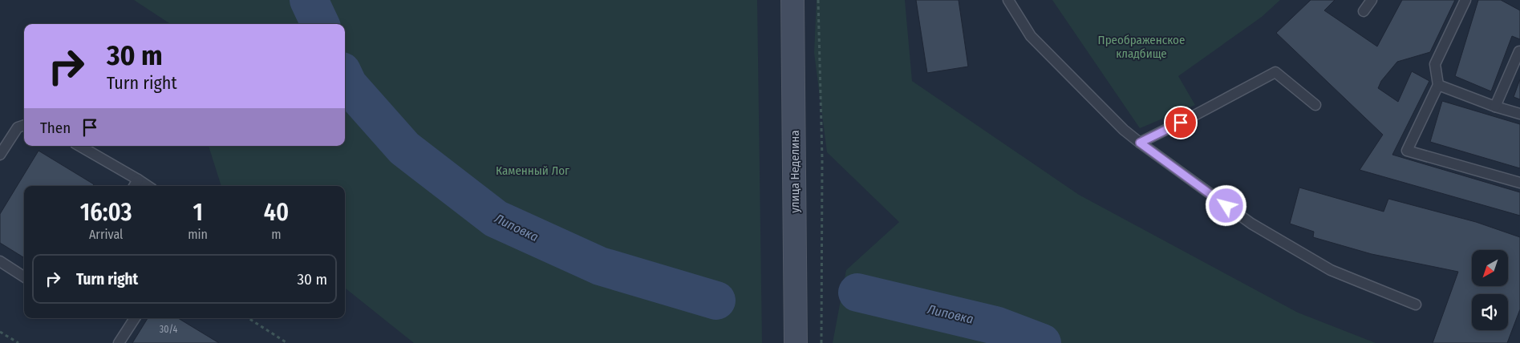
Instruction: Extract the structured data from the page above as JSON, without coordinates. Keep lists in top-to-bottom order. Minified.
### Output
{"streets":{"street":["улица Неделина"]},"water":["Липовка"],"parks":["Преображенское кладбище","Каменный Лог"],"house_numbers":["30/4"],"north":"bottom left","page":{"turn":["30 m","Turn right"],"then":"Then","eta":["16:03","Arrival","1","min","40","m"],"list":[{"name":"Turn right","value":"30 m"}]}}
